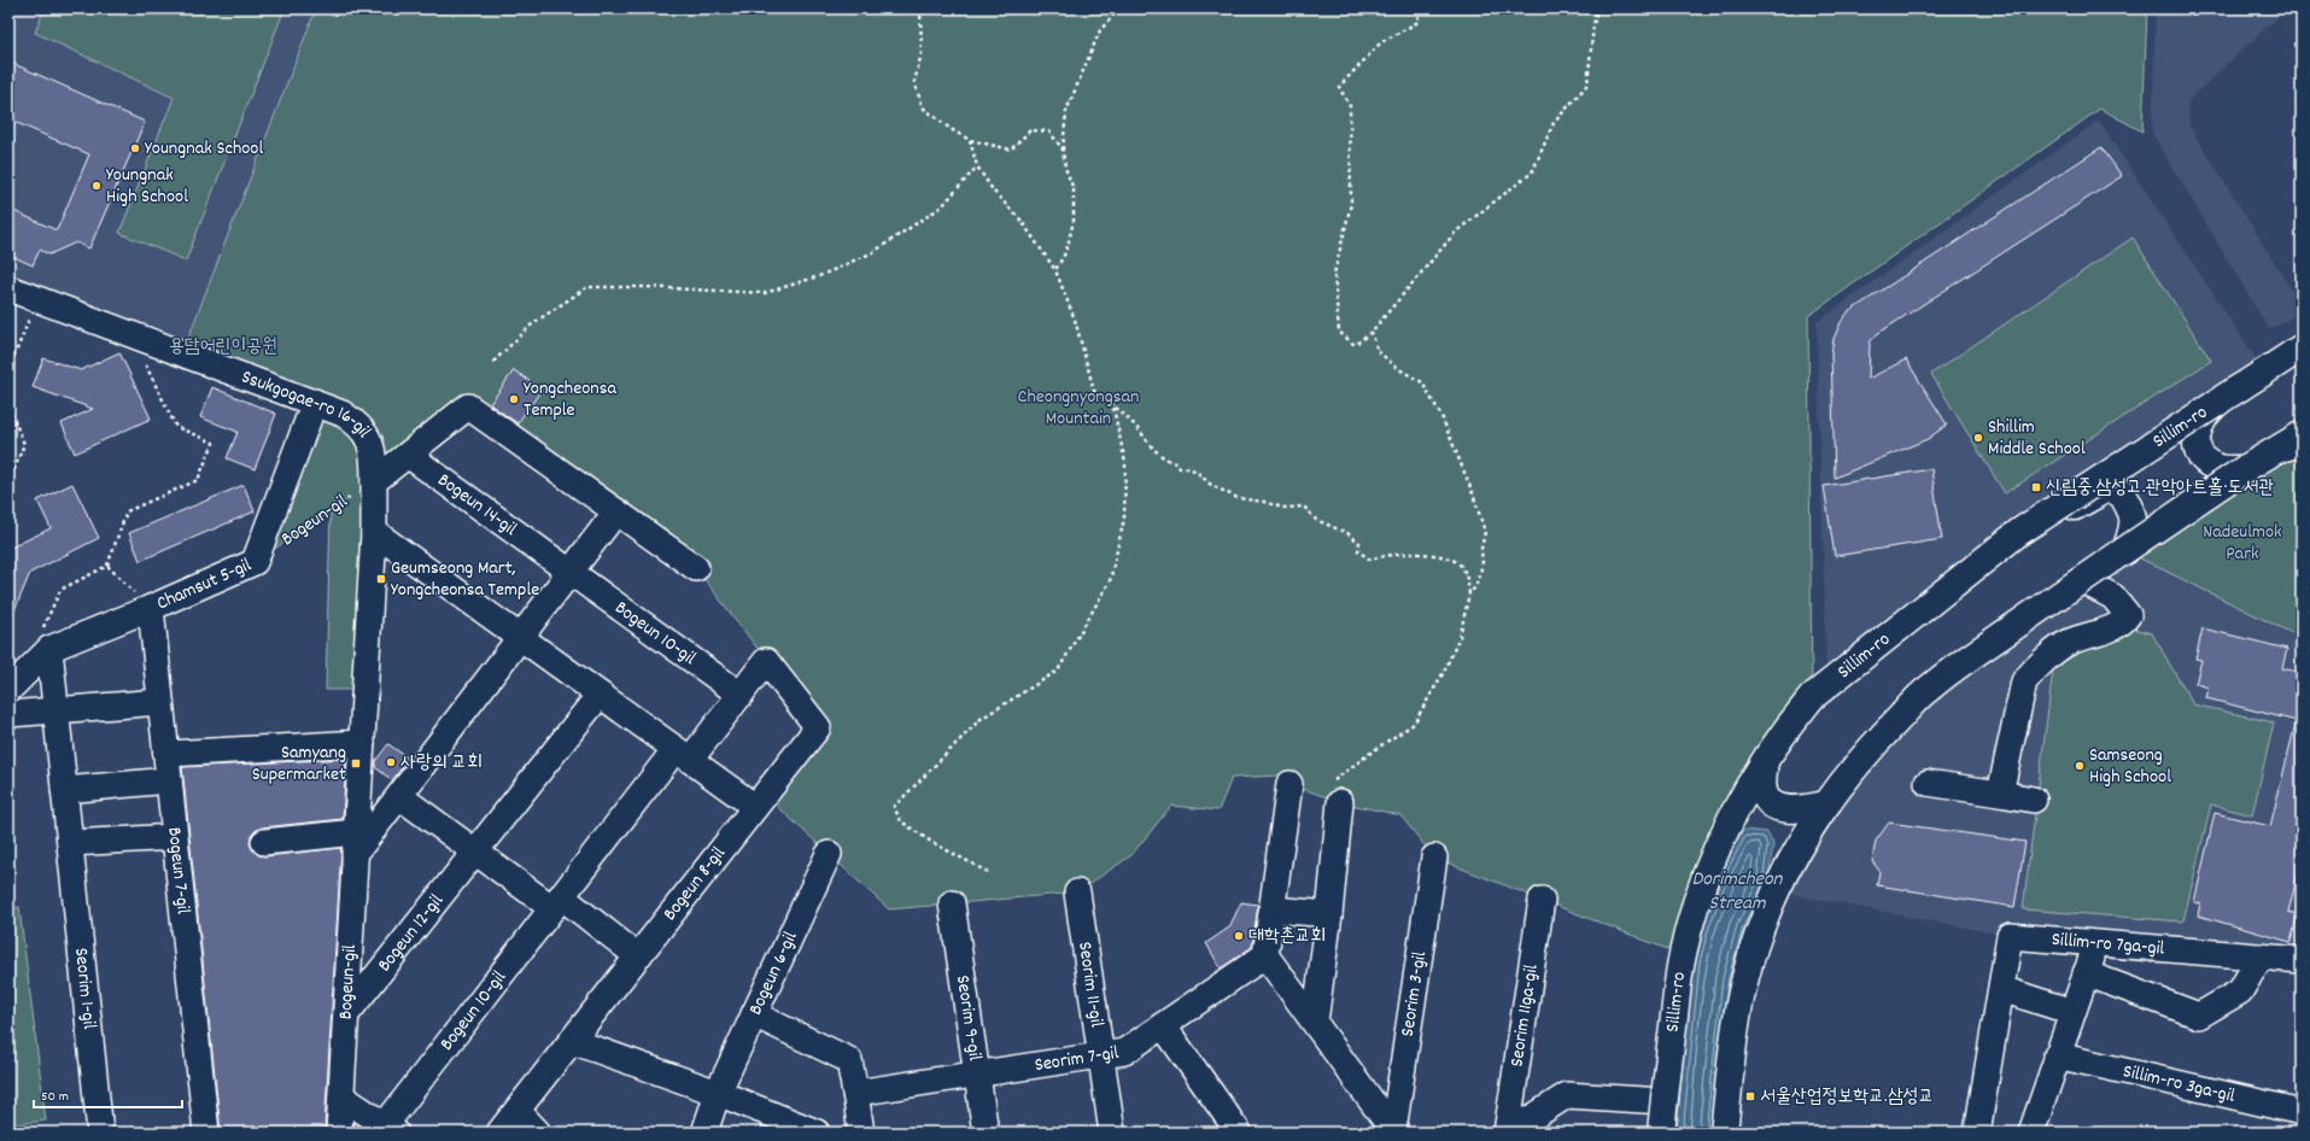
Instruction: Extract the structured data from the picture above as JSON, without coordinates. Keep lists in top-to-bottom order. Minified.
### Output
{"streets":{"main road":["Sillim-ro"],"street":["Ssukgogae-ro 16-gil","Bogeun 14-gil","Bogeun-gil","Chamsut 5-gil","Bogeun 10-gil","Bogeun 7-gil","Bogeun 8-gil","Bogeun 12-gil","Sillim-ro 7ga-gil","Bogeun 6-gil","Seorim 11-gil","Seorim 1-gil","Seorim 3-gil","Seorim 11ga-gil","Seorim 9-gil","Seorim 7-gil","Sillim-ro 3ga-gil"]},"crossings":[["Ssukgogae-ro 16-gil","Bogeun-gil"],["Ssukgogae-ro 16-gil","Chamsut 5-gil"],["Sillim-ro","Seorim 11ga-gil"],["Bogeun 14-gil","Bogeun 10-gil"],["Bogeun-gil","Bogeun 12-gil"],["Chamsut 5-gil","Bogeun 7-gil"],["Chamsut 5-gil","Seorim 1-gil"],["Bogeun 10-gil","Bogeun 8-gil"],["Seorim 11-gil","Seorim 7-gil"],["Seorim 3-gil","Seorim 7-gil"],["Seorim 9-gil","Seorim 7-gil"]],"water":["Dorimcheon Stream"],"parks":["용담어린이공원","Cheongnyongsan Mountain","Nadeulmok Park"],"places":{"other":["Youngnak School","Youngnak High School","Yongcheonsa Temple","Shillim Middle School","사랑의 교회","Samseong High School","대학촌교회"],"transit":["신림중.삼성고.관악아트홀·도서관","Geumseong Mart, Yongcheonsa Temple","Samyang Supermarket","서울산업정보학교.삼성교"]},"scale_bar":"50 m"}
